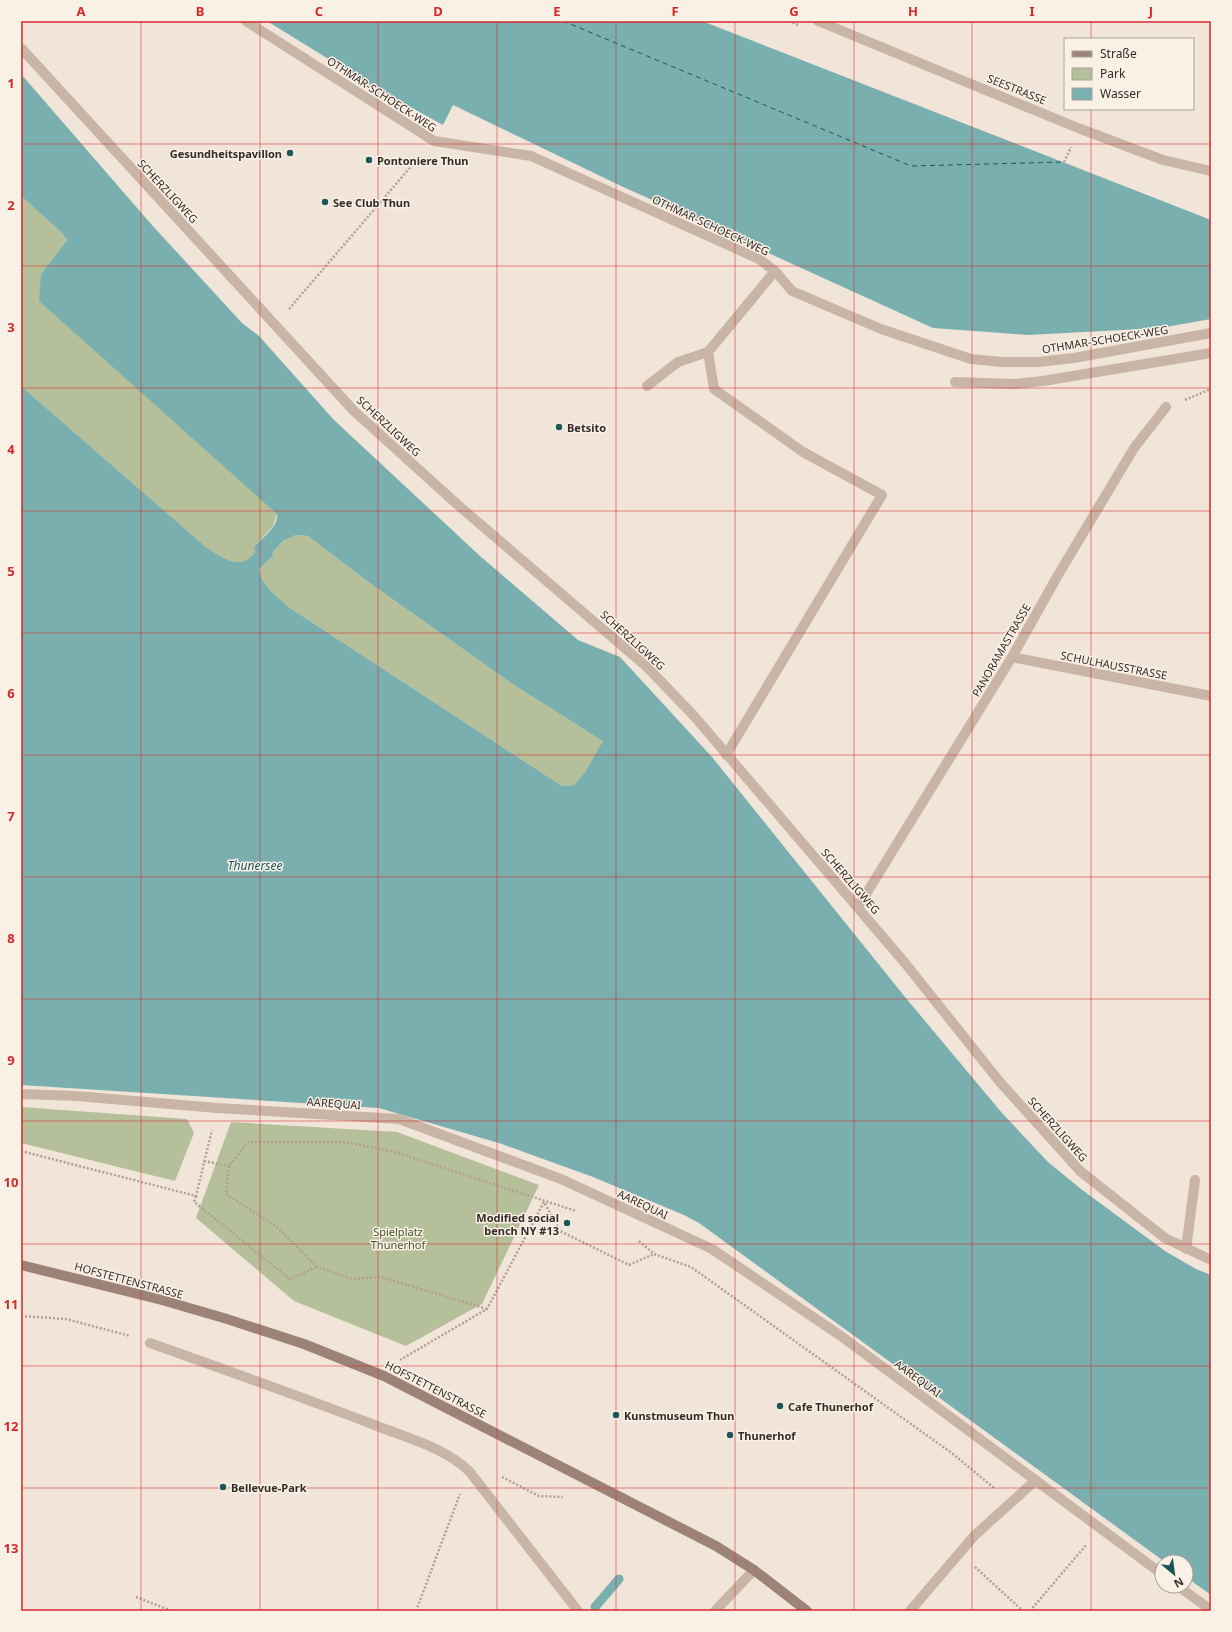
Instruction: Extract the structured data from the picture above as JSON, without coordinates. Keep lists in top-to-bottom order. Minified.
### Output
{"streets":{"main road":["HOFSTETTENSTRASSE"],"street":["SEESTRASSE","OTHMAR-SCHOECK-WEG","SCHERZLIGWEG","PANORAMASTRASSE","SCHULHAUSSTRASSE","AAREQUAI"]},"crossings":[["SCHERZLIGWEG","PANORAMASTRASSE"],["PANORAMASTRASSE","SCHULHAUSSTRASSE"]],"water":["Thunersee"],"parks":["Spielplatz Thunerhof"],"places":["Gesundheitspavillon","Pontoniere Thun","See Club Thun","Betsito","Modified social bench NY #13","Cafe Thunerhof","Kunstmuseum Thun","Thunerhof","Bellevue-Park"],"legend":["Straße","Park","Wasser"],"north":"bottom right","grid":{"columns":["A","B","C","D","E","F","G","H","I","J"],"rows":["1","2","3","4","5","6","7","8","9","10","11","12","13"]}}
